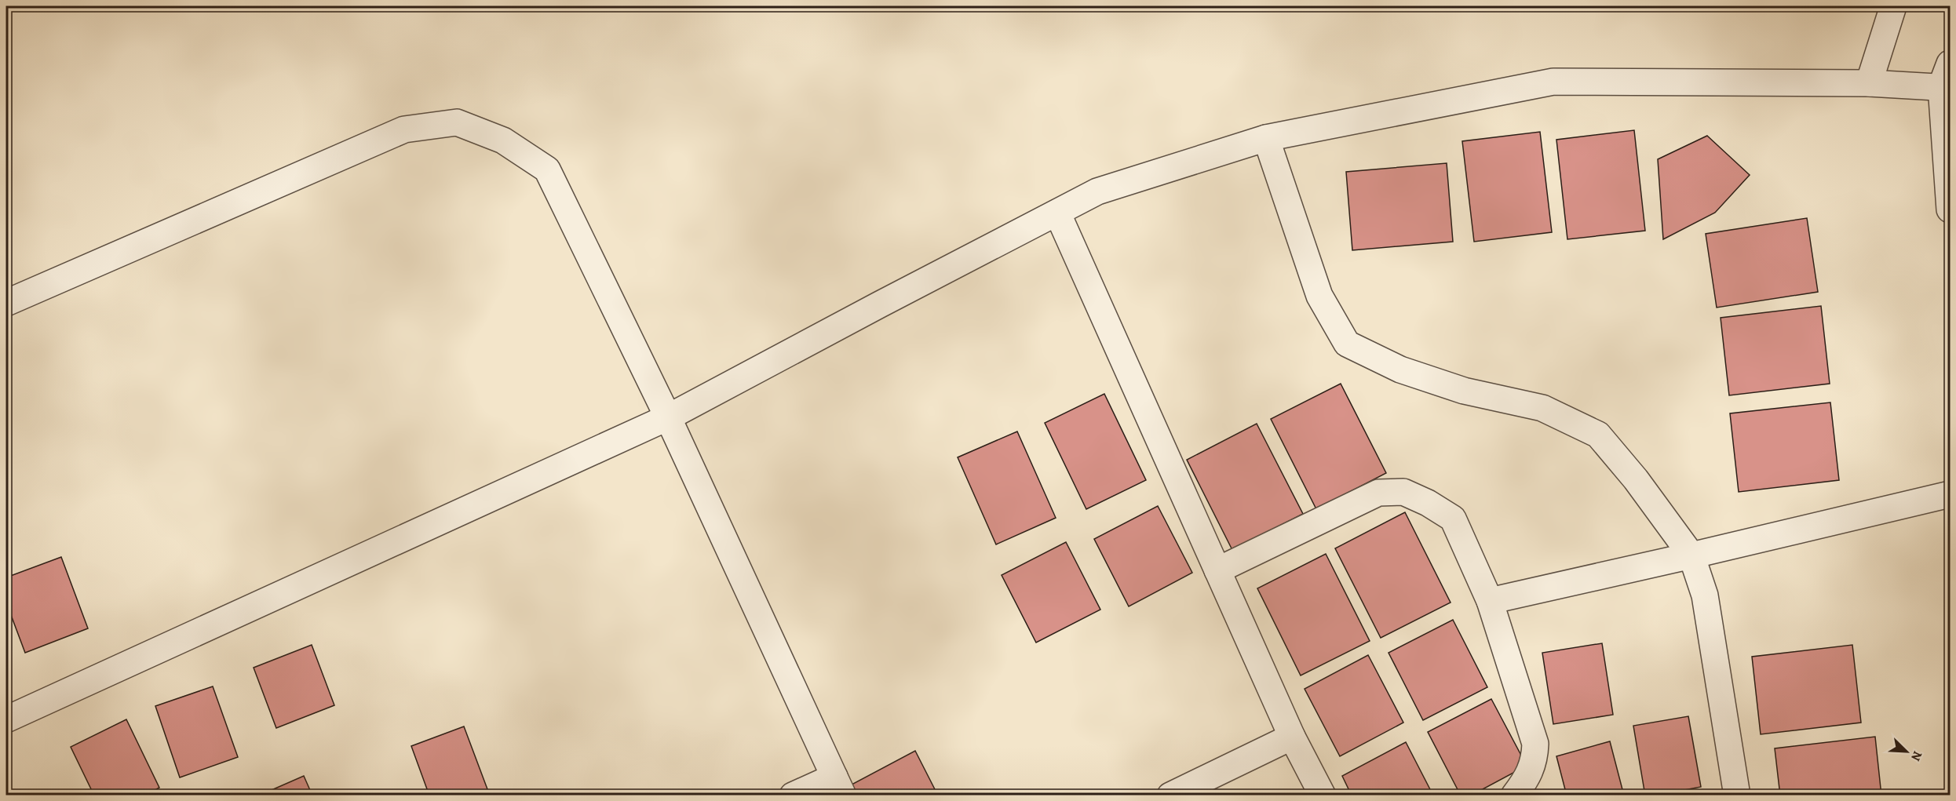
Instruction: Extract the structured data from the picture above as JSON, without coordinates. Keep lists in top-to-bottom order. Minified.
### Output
{"north":"bottom right"}
